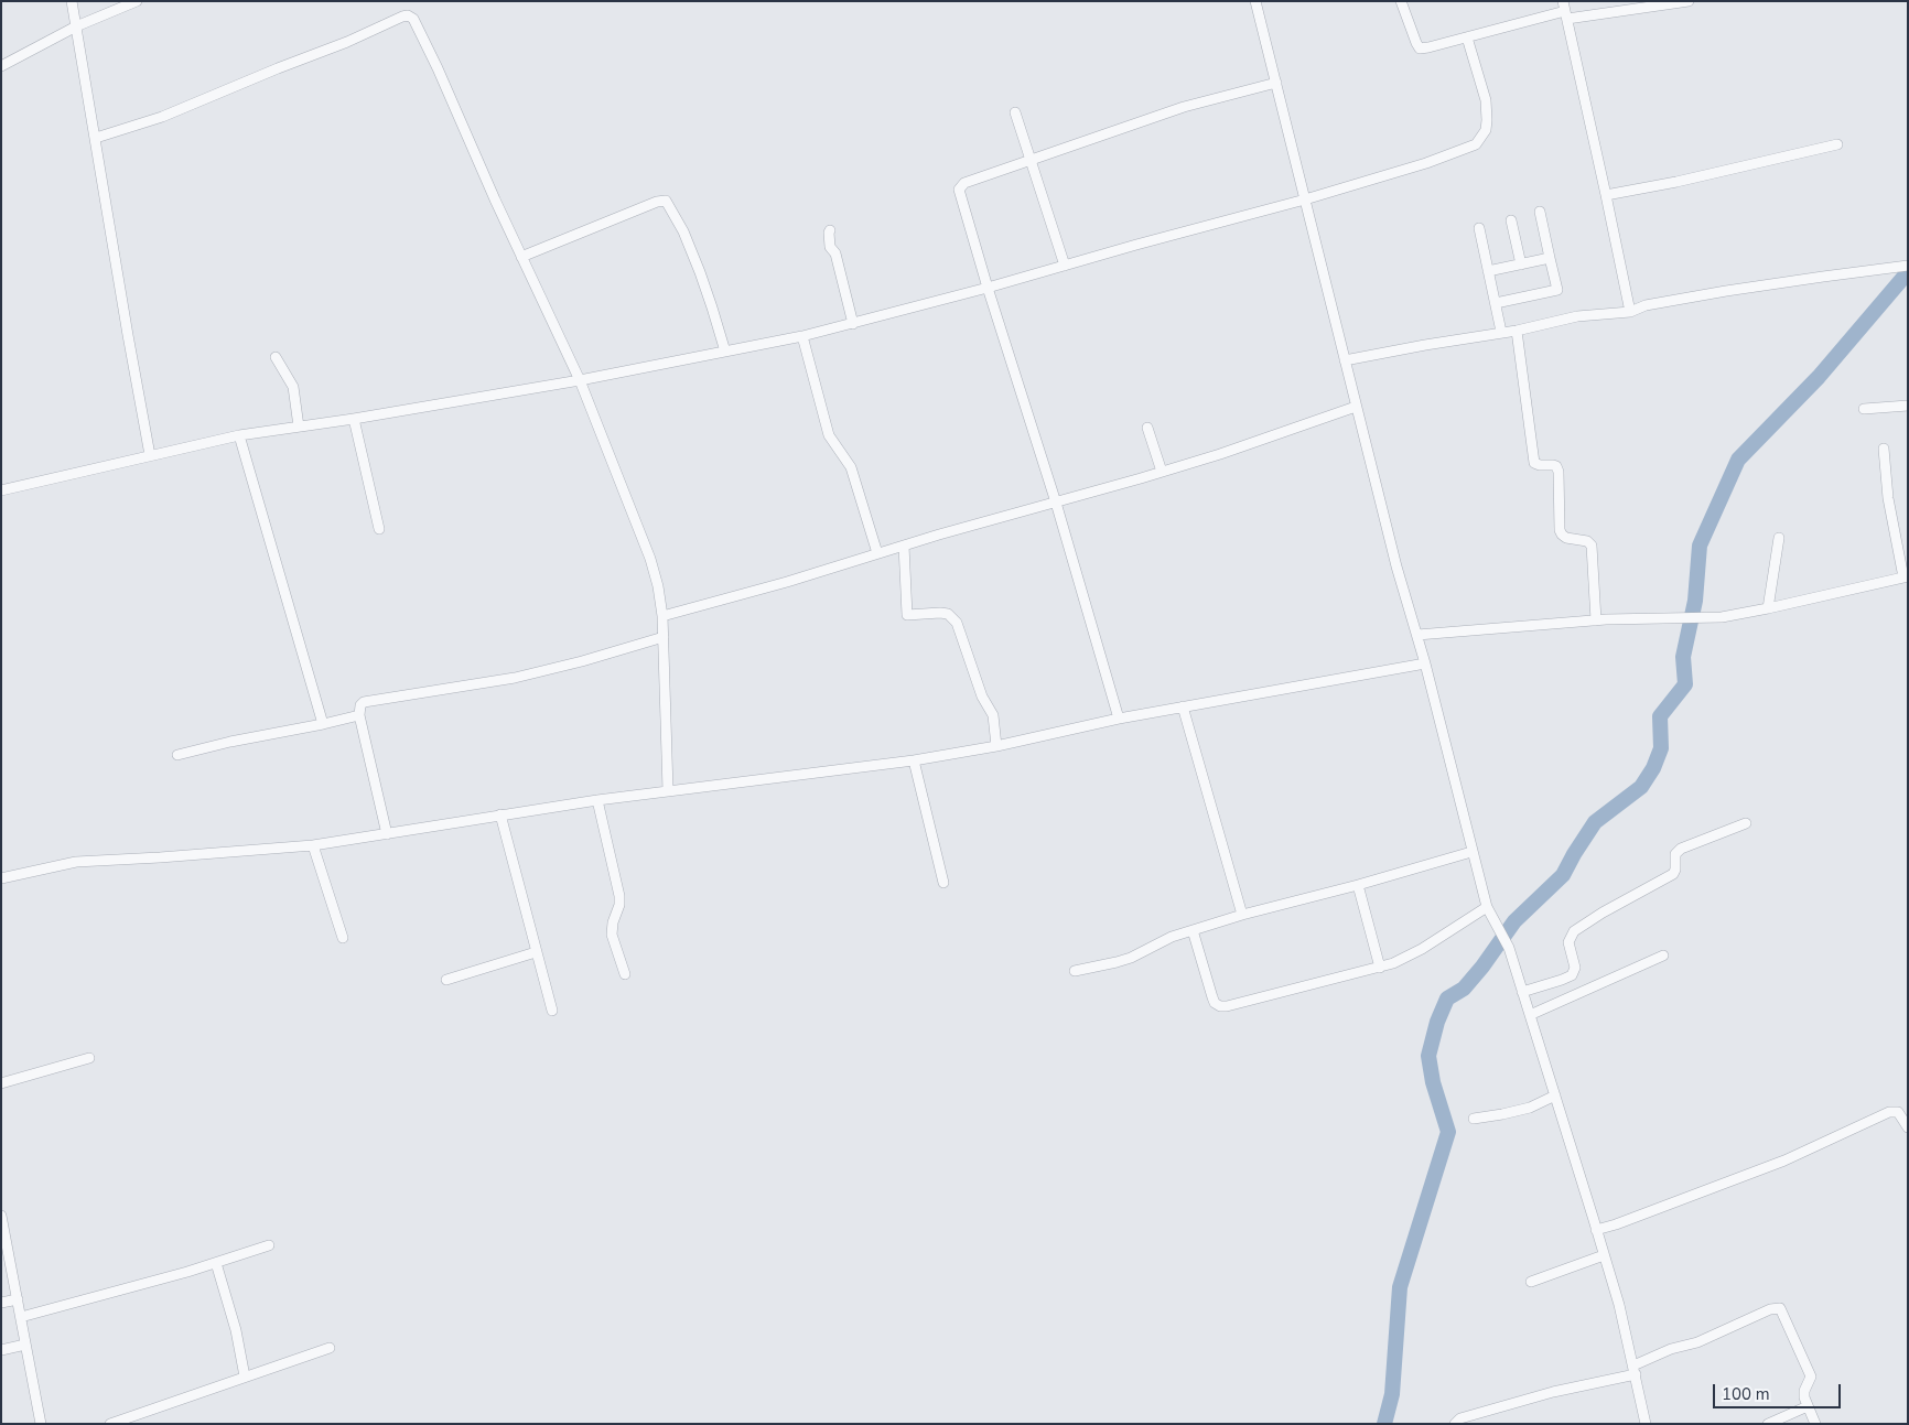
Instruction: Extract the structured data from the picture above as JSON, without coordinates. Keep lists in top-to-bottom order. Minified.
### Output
{"scale_bar":"100 m"}
